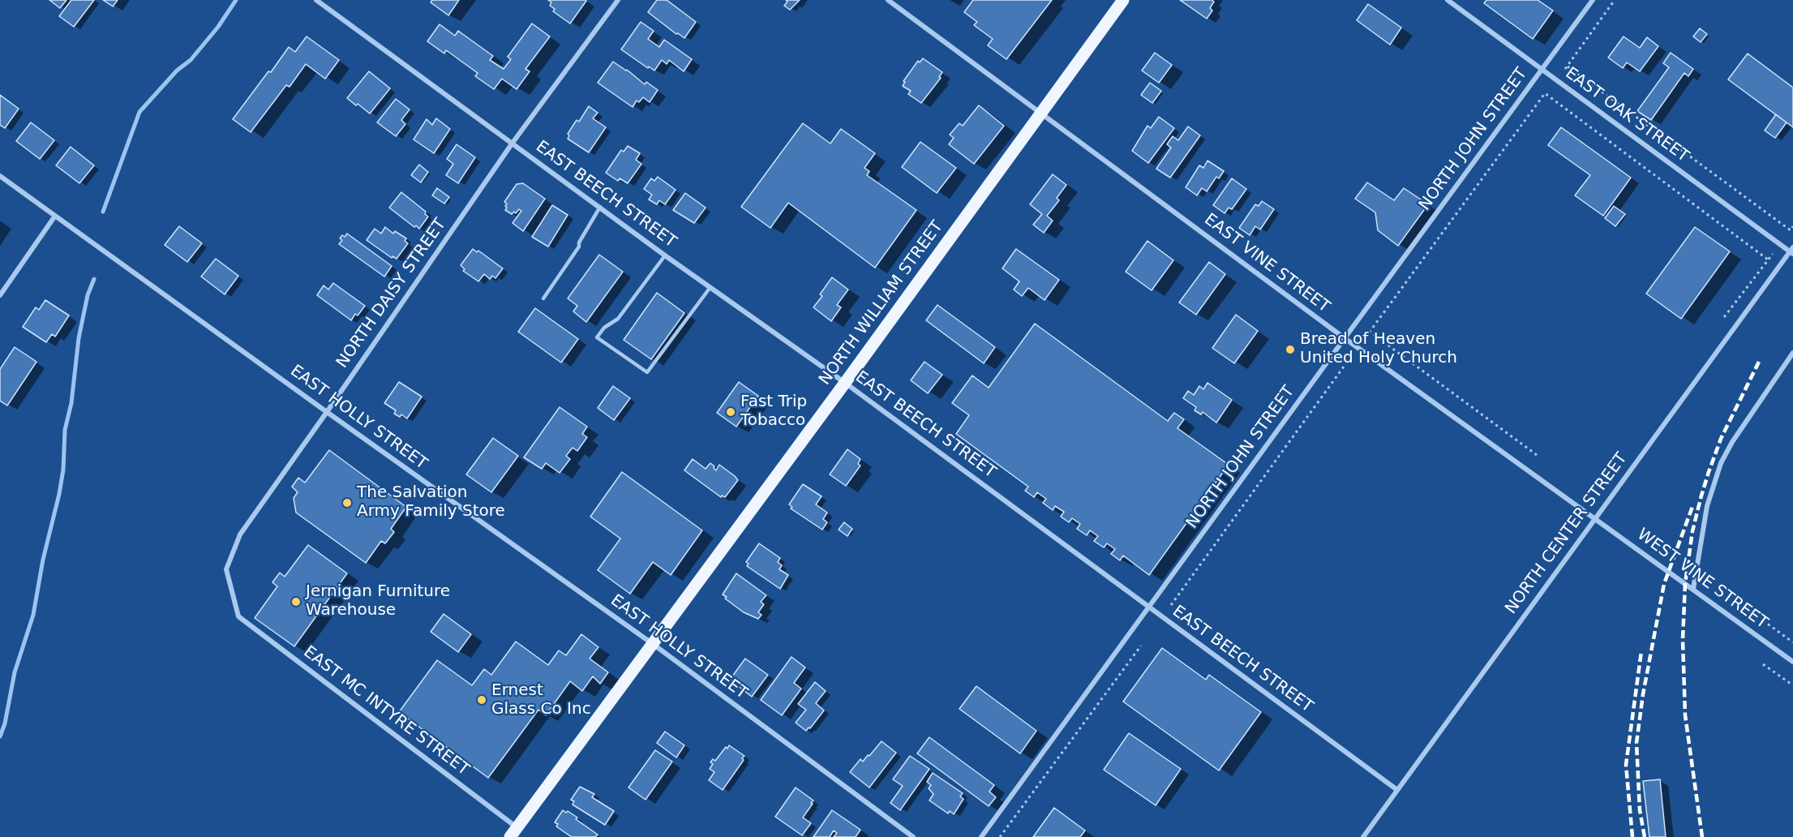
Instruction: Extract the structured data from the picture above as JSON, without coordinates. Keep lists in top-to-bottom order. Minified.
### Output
{"streets":{"main road":["NORTH WILLIAM STREET"],"street":["EAST OAK STREET","NORTH JOHN STREET","EAST BEECH STREET","EAST VINE STREET","NORTH DAISY STREET","EAST HOLLY STREET","NORTH CENTER STREET","WEST VINE STREET","EAST MC INTYRE STREET"]},"crossings":[["EAST OAK STREET","NORTH JOHN STREET"],["EAST OAK STREET","NORTH CENTER STREET"],["NORTH JOHN STREET","EAST BEECH STREET"],["NORTH JOHN STREET","EAST VINE STREET"],["EAST BEECH STREET","NORTH DAISY STREET"],["EAST BEECH STREET","NORTH WILLIAM STREET"],["EAST BEECH STREET","NORTH CENTER STREET"],["EAST VINE STREET","NORTH WILLIAM STREET"],["EAST VINE STREET","NORTH CENTER STREET"],["EAST VINE STREET","WEST VINE STREET"],["NORTH DAISY STREET","EAST HOLLY STREET"],["NORTH DAISY STREET","EAST MC INTYRE STREET"],["NORTH WILLIAM STREET","EAST HOLLY STREET"],["NORTH WILLIAM STREET","EAST MC INTYRE STREET"],["NORTH CENTER STREET","WEST VINE STREET"]],"places":["Bread of Heaven United Holy Church","Fast Trip Tobacco","The Salvation Army Family Store","Jernigan Furniture Warehouse","Ernest Glass Co Inc"]}
